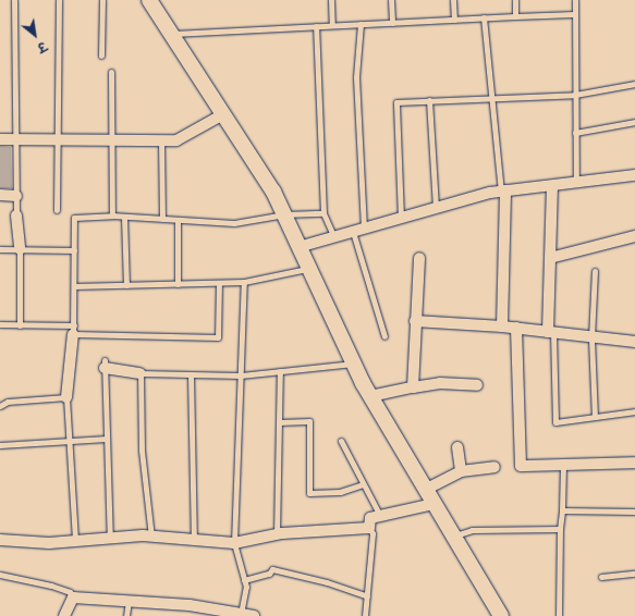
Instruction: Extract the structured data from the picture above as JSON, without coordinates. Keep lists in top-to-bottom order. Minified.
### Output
{"north":"bottom right"}
